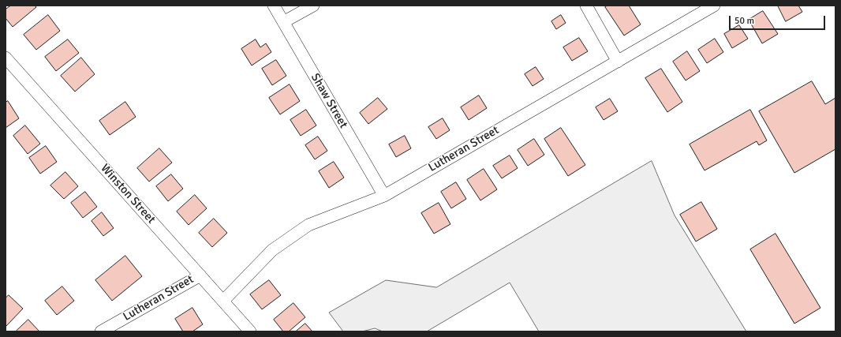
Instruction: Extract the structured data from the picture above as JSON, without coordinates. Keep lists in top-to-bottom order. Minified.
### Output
{"streets":{"street":["Shaw Street","Lutheran Street","Winston Street"]},"crossings":[["Shaw Street","Lutheran Street"],["Lutheran Street","Winston Street"]],"scale_bar":"50 m"}
